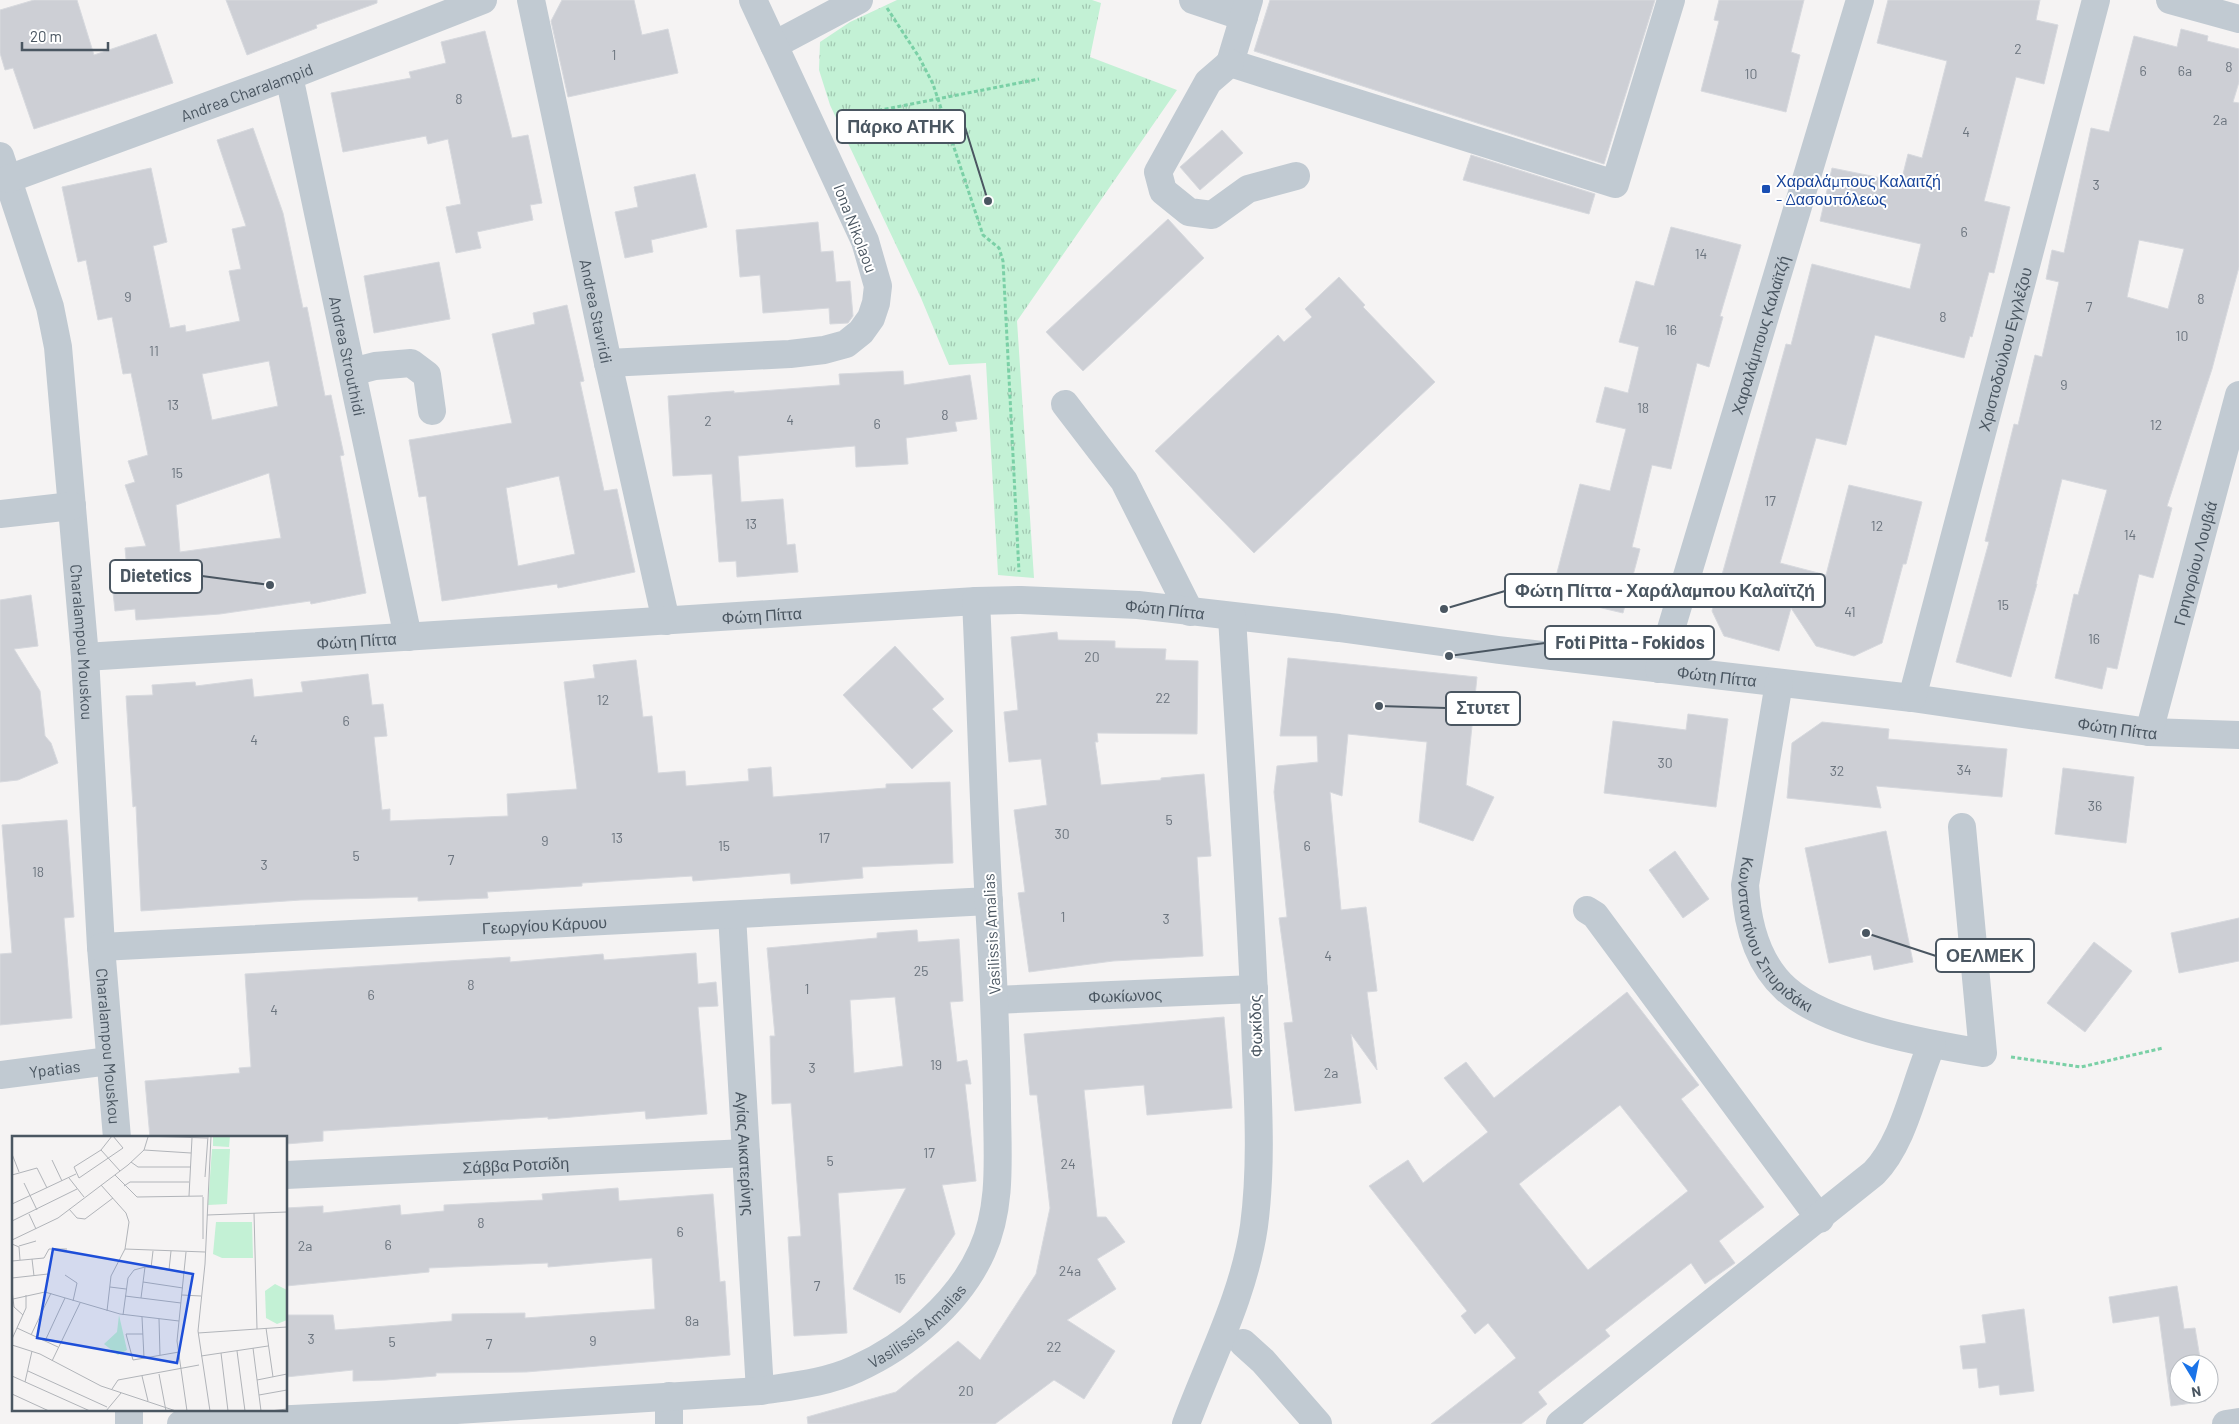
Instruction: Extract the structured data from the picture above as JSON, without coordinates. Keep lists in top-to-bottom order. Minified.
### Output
{"streets":{"street":["Andrea Charalampid","Iona Nikolaou","Andrea Stavridi","Χαραλάμπους Καλαϊτζή","Χριστοδούλου Εγγλέζου","Andrea Strouthidi","Γρηγορίου Λουβιά","Φώτη Πίττα","Charalampou Mouskou","Γεωργίου Κάρυου","Κωνσταντίνου Σπυριδάκι","Vasilissis Amalias","Φωκίωνος","Φωκίδος","Ypatias","Αγίας Αικατερίνης","Σάββα Ροτσίδη"]},"crossings":[["Andrea Charalampid","Andrea Strouthidi"],["Andrea Charalampid","Charalampou Mouskou"],["Iona Nikolaou","Andrea Stavridi"],["Andrea Stavridi","Φώτη Πίττα"],["Χαραλάμπους Καλαϊτζή","Φώτη Πίττα"],["Χριστοδούλου Εγγλέζου","Φώτη Πίττα"],["Andrea Strouthidi","Φώτη Πίττα"],["Γρηγορίου Λουβιά","Φώτη Πίττα"],["Φώτη Πίττα","Charalampou Mouskou"],["Φώτη Πίττα","Κωνσταντίνου Σπυριδάκι"],["Φώτη Πίττα","Vasilissis Amalias"],["Φώτη Πίττα","Φωκίδος"],["Charalampou Mouskou","Γεωργίου Κάρυου"],["Charalampou Mouskou","Ypatias"],["Γεωργίου Κάρυου","Vasilissis Amalias"],["Γεωργίου Κάρυου","Αγίας Αικατερίνης"],["Vasilissis Amalias","Φωκίωνος"],["Vasilissis Amalias","Αγίας Αικατερίνης"],["Φωκίωνος","Φωκίδος"],["Αγίας Αικατερίνης","Σάββα Ροτσίδη"]],"places":{"transit":["Χαραλάμπους Καλαιτζή - Δασουπόλεως"],"other":["Πάρκο ΑΤΗΚ","Dietetics","Φώτη Πίττα - Χαράλαμπου Καλαϊτζή","Foti Pitta - Fokidos","Στυτετ","ΟΕΛΜΕΚ"]},"house_numbers":["2","1","8","6","6a","10","8","2a","4","3","6","14","9","8","7","8","16","10","11","9","13","18","8","4","2","6","12","15","17","13","12","14","15","41","16","20","22","12","6","4","30","34","32","36","5","30","13","17","9","15","6","5","7","3","18","1","3","4","25","8","1","6","4","19","3","2a","17","5","24","8","6","6","2a","24a","15","7","8a","3","9","5","7","22","20"],"scale_bar":"20 m","north":"bottom"}
